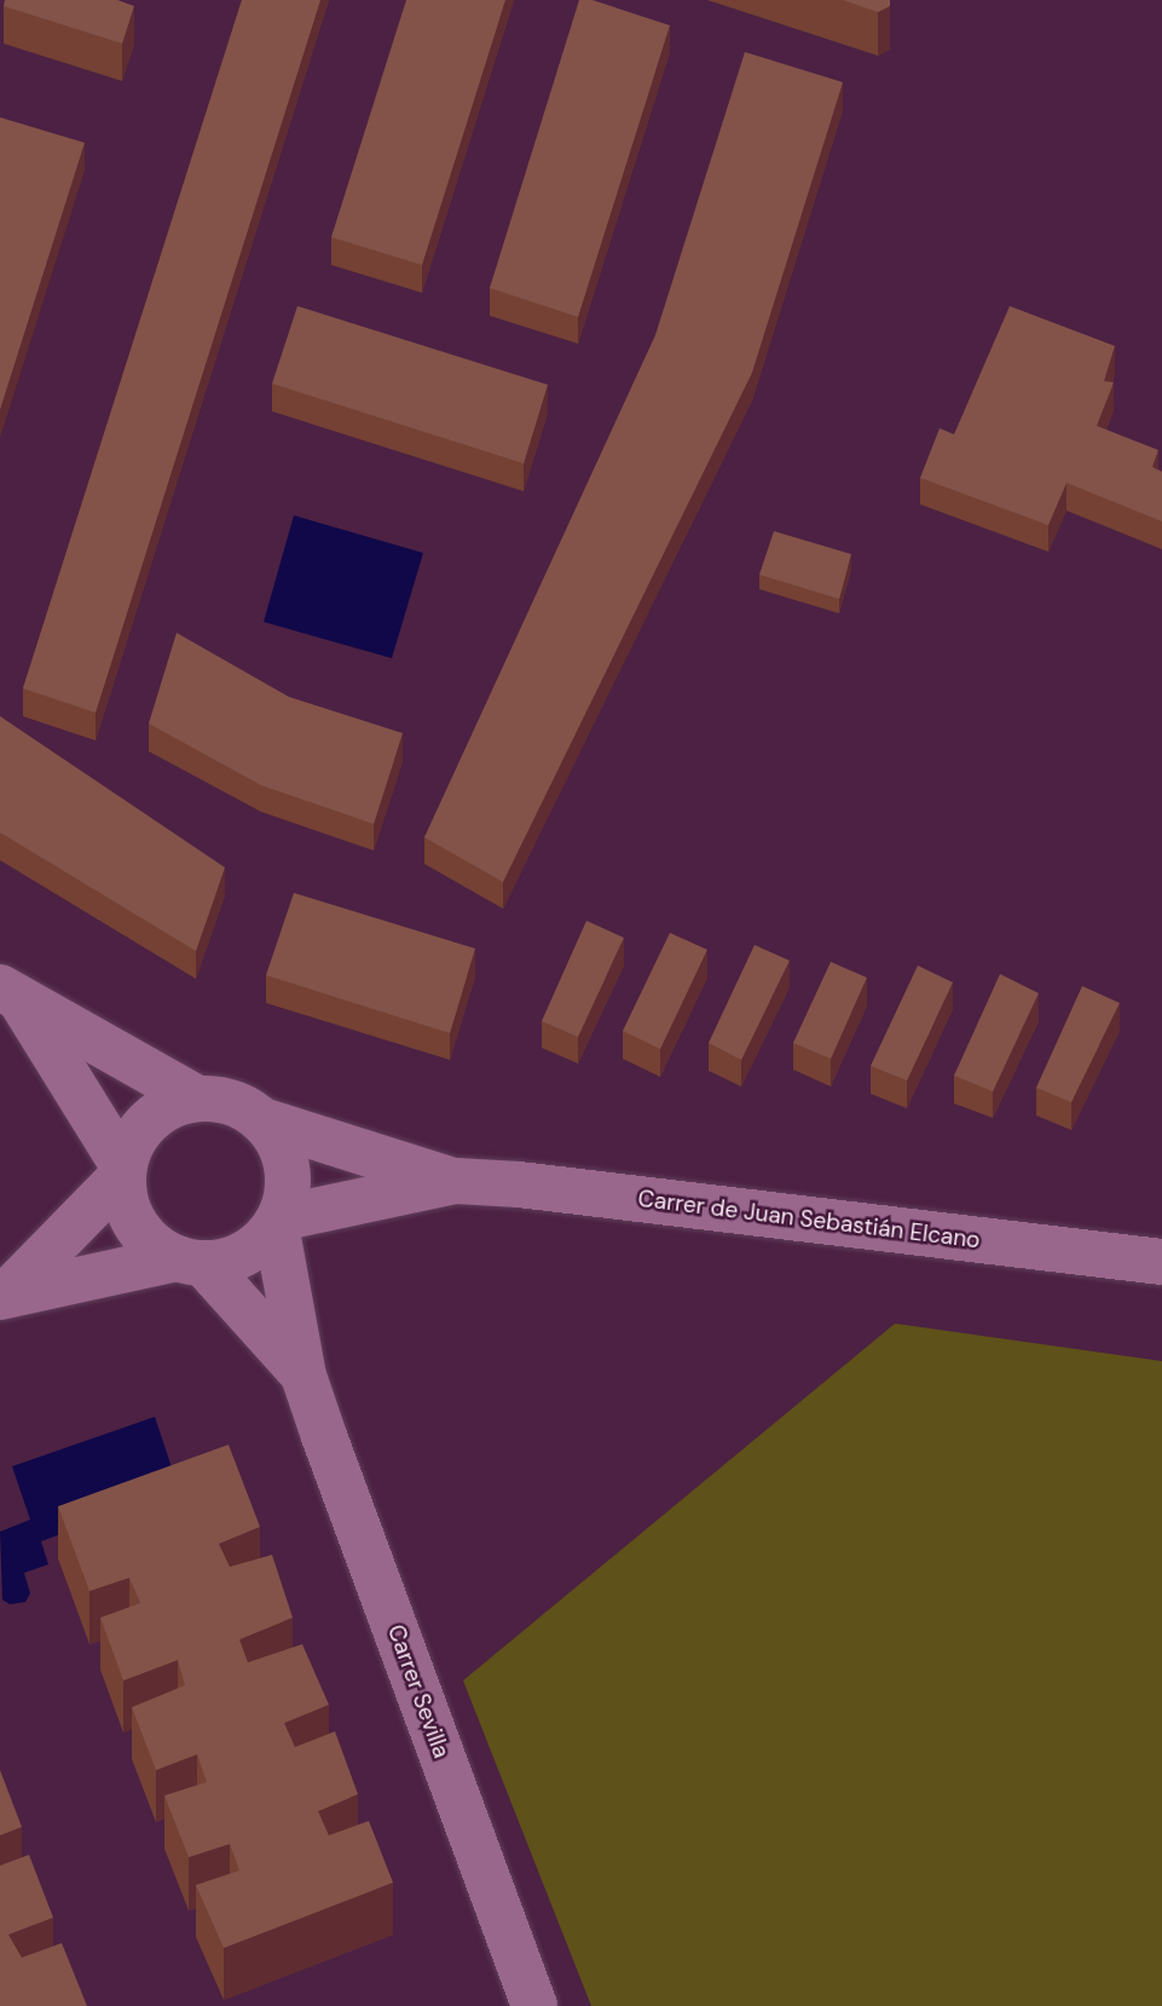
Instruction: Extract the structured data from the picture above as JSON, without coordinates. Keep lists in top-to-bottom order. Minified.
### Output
{"streets":{"main road":["Carrer de Juan Sebastián Elcano","Carrer Sevilla"]},"crossings":[["Carrer de Juan Sebastián Elcano","Carrer Sevilla"]]}
